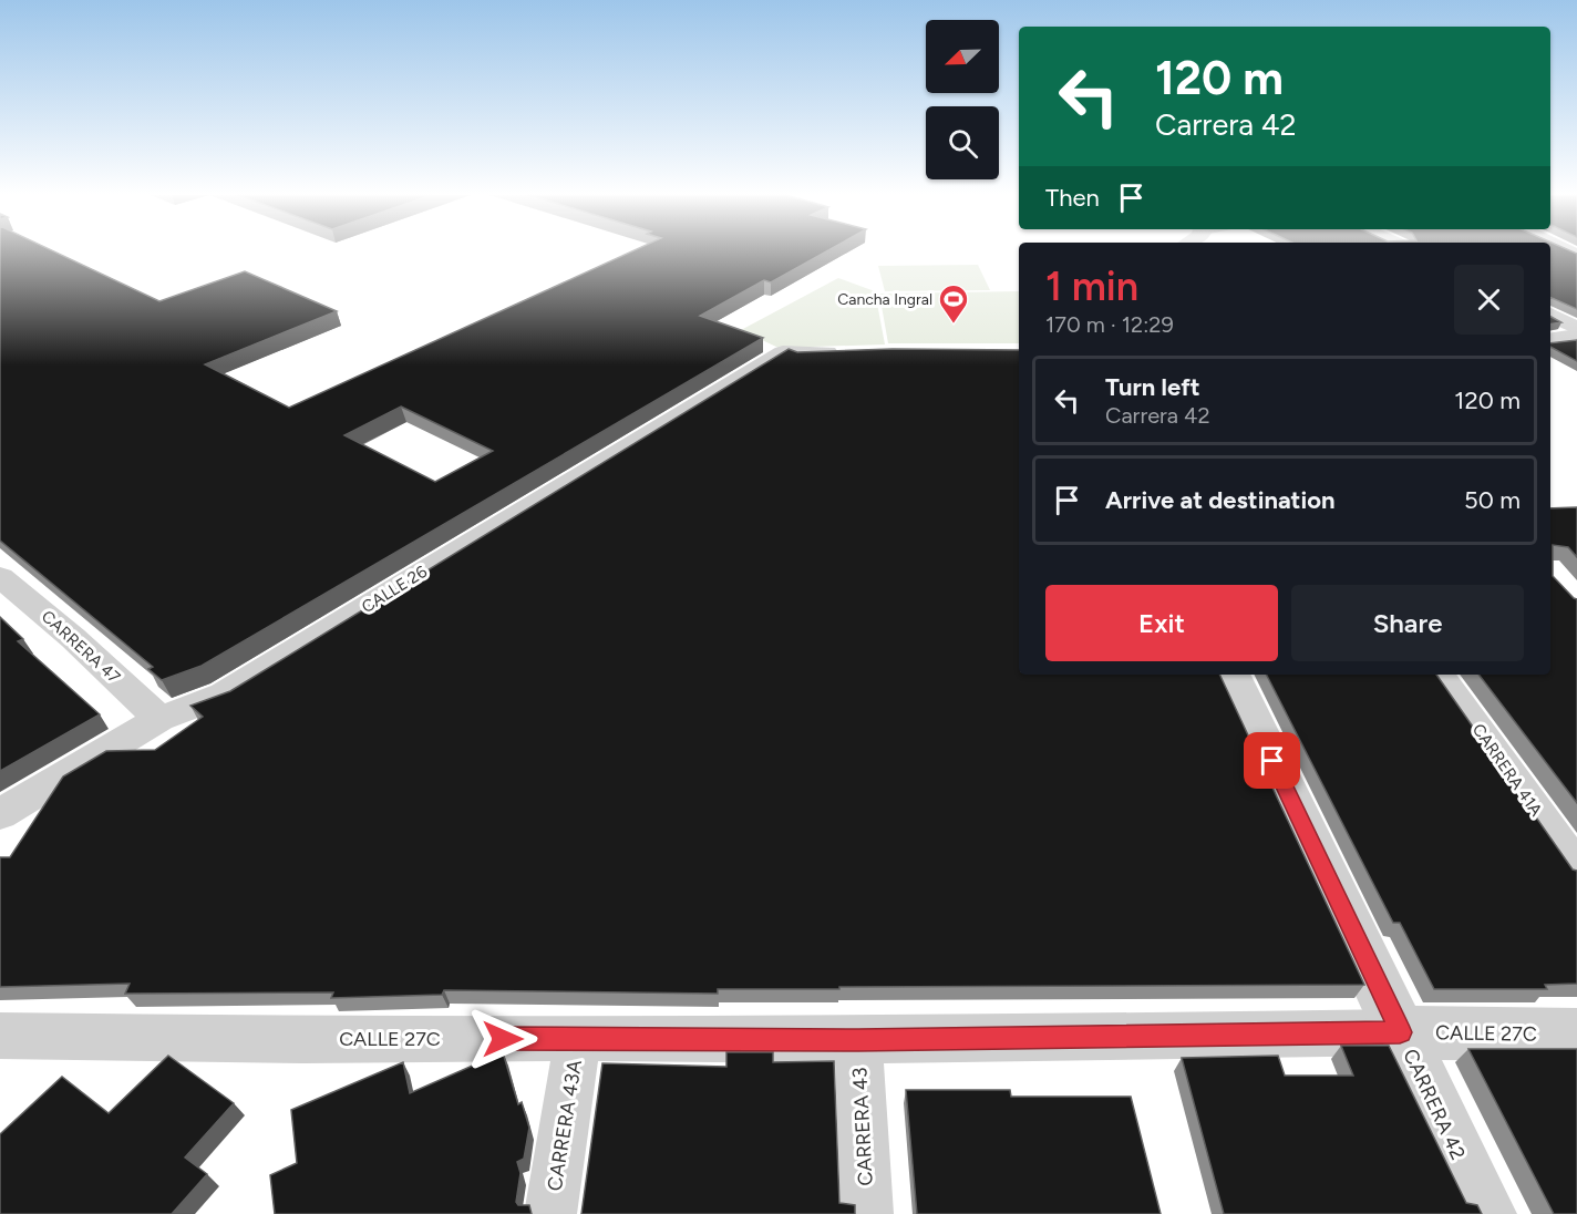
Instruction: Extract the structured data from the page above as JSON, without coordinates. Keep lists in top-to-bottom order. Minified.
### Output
{"streets":{"street":["CALLE 26","CARRERA 47","CARRERA 41A","CALLE 27C","CARRERA 42","CARRERA 43A","CARRERA 43"]},"crossings":[["CALLE 26","CARRERA 47"],["CALLE 27C","CARRERA 42"],["CALLE 27C","CARRERA 43A"],["CALLE 27C","CARRERA 43"]],"places":{"sports":["Cancha Ingral"]},"north":"bottom left","page":{"turn":["120 m","Carrera 42"],"then":"Then","heading":["1 min","170 m · 12:29"],"list":[{"name":"Turn left","note":"Carrera 42","value":"120 m"},{"name":"Arrive at destination","value":"50 m"}],"buttons":["Exit","Share"]}}
